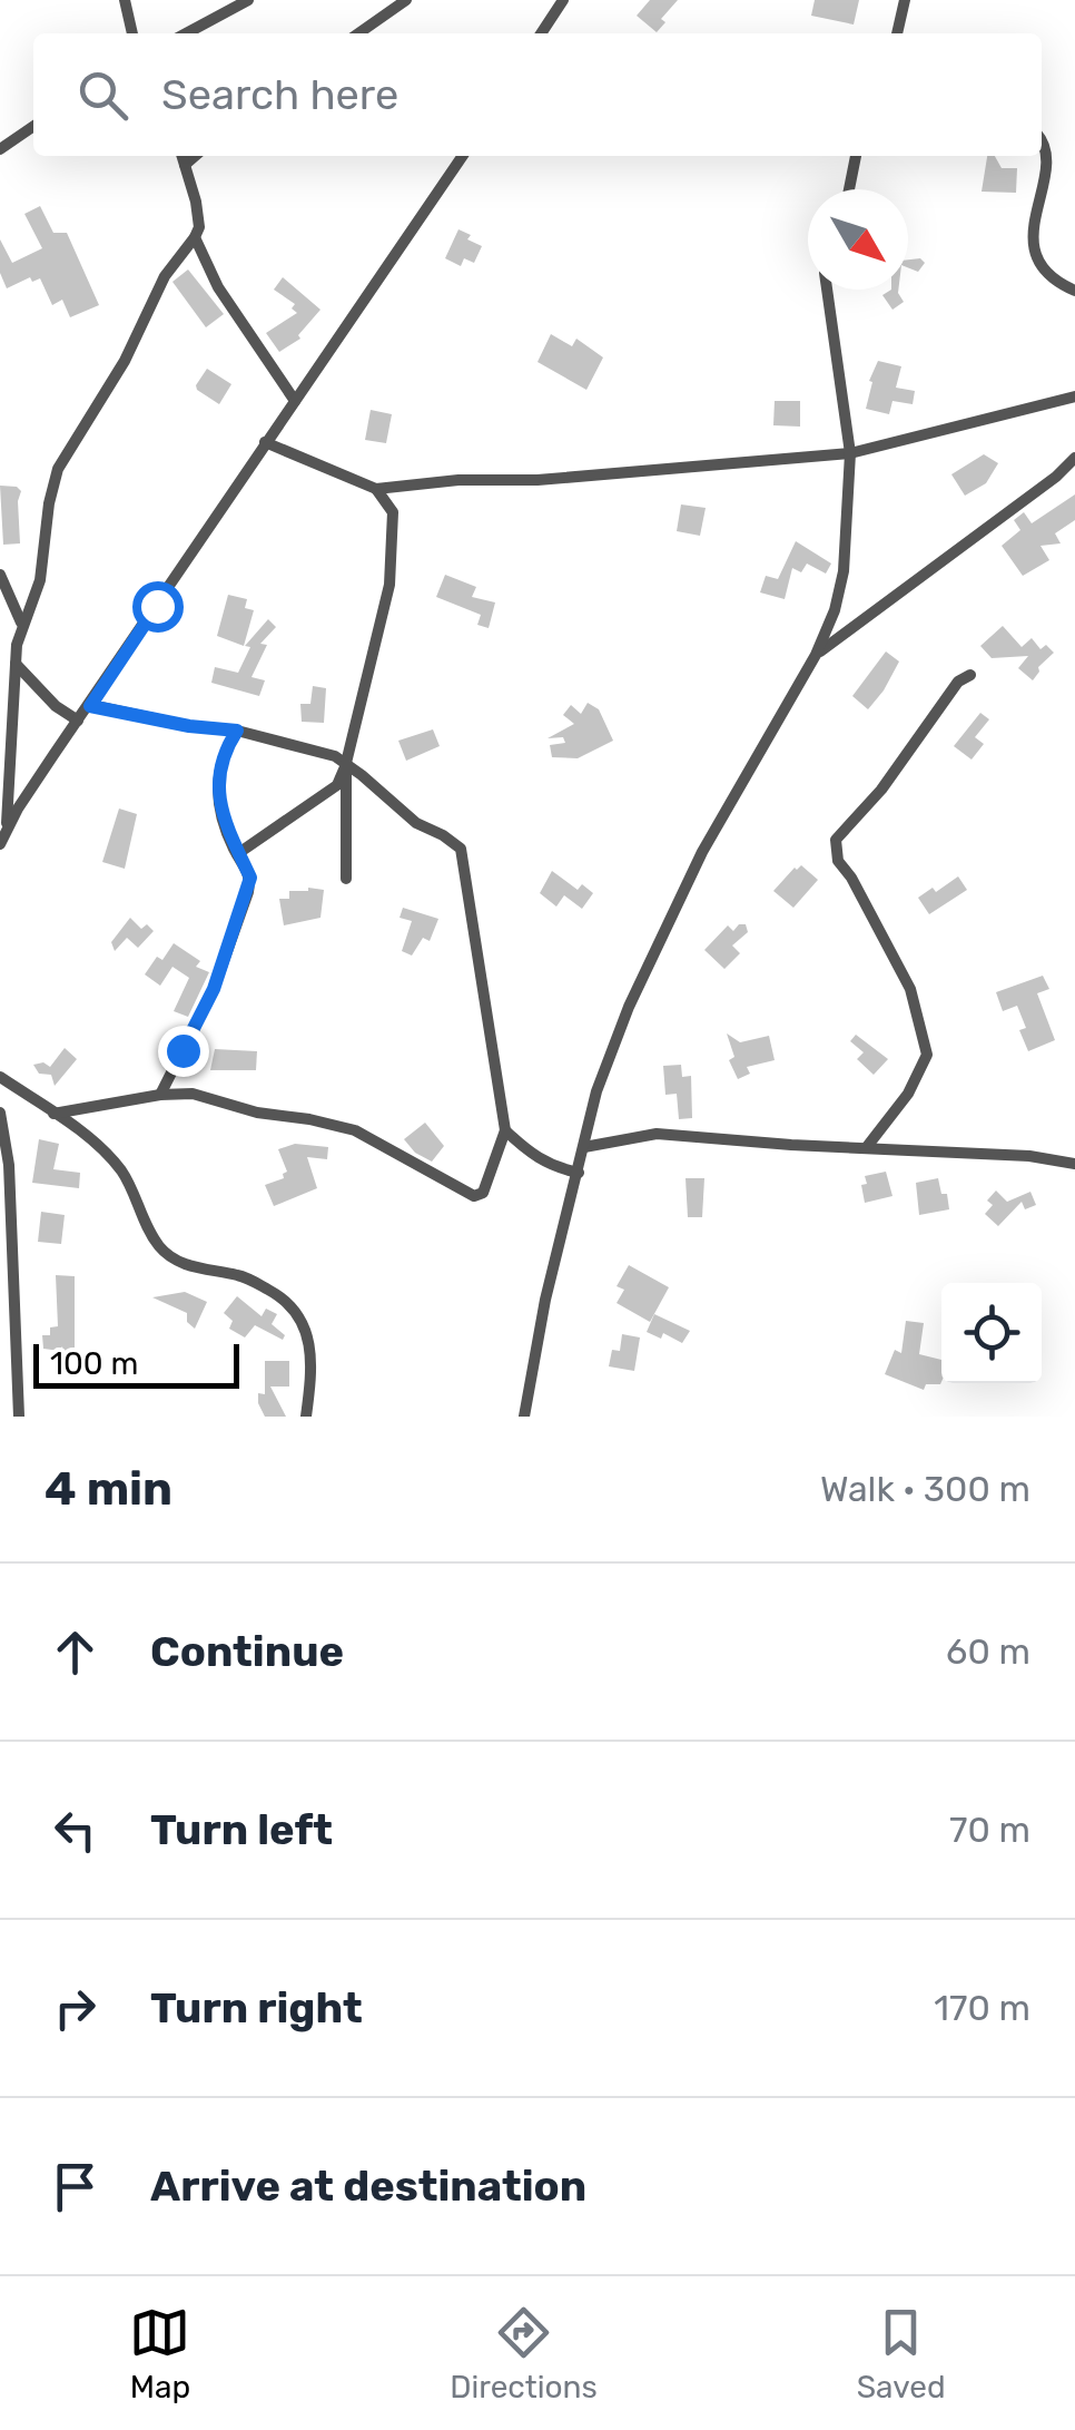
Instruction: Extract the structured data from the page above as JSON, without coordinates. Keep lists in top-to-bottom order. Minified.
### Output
{"scale_bar":"100 m","north":"bottom right","page":{"search":"Search here","scale":"100 m","heading":["4 min","Walk · 300 m"],"list":[["Continue","60 m"],["Turn left","70 m"],["Turn right","170 m"],"Arrive at destination"],"nav":["Map","Directions","Saved"]}}
